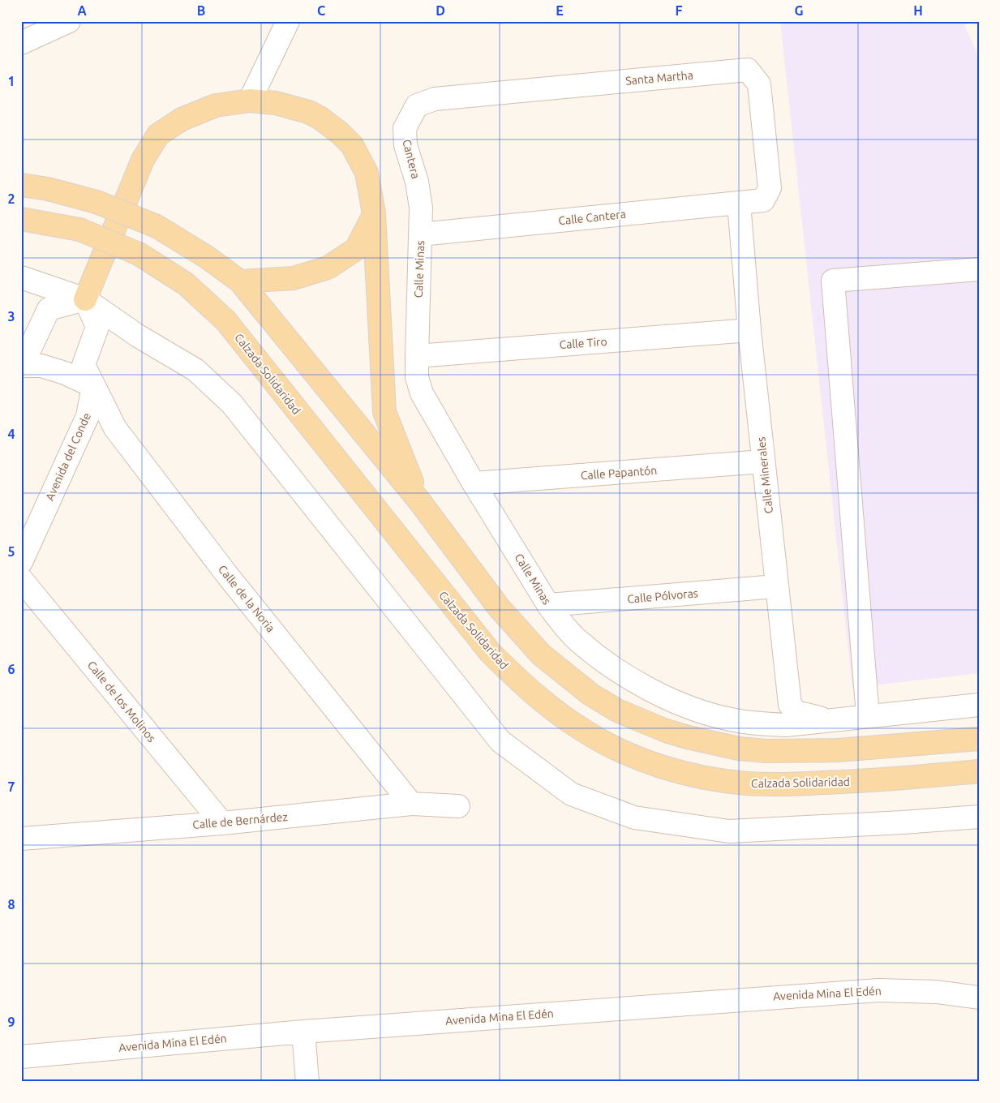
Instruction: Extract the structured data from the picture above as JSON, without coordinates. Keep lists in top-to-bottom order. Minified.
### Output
{"streets":{"main road":["Calzada Solidaridad"],"street":["Santa Martha","Cantera","Calle Cantera","Calle Minas","Calle Tiro","Avenida del Conde","Calle Papantón","Calle Minerales","Calle Pólvoras","Calle de la Noria","Calle de los Molinos","Calle de Bernárdez","Avenida Mina El Edén"]},"crossings":[["Santa Martha","Cantera"],["Santa Martha","Calle Cantera"],["Cantera","Calle Cantera"],["Cantera","Calle Minas"],["Calle Cantera","Calle Minas"],["Calle Cantera","Calle Minerales"],["Calle Minas","Calle Tiro"],["Calle Minas","Calle Papantón"],["Calle Minas","Calle Minerales"],["Calle Minas","Calle Pólvoras"],["Calle Tiro","Calle Minerales"],["Avenida del Conde","Calle de la Noria"],["Calle Papantón","Calle Minerales"],["Calle Minerales","Calle Pólvoras"],["Calle de la Noria","Calle de Bernárdez"],["Calle de los Molinos","Calle de Bernárdez"]],"grid":{"columns":["A","B","C","D","E","F","G","H"],"rows":["1","2","3","4","5","6","7","8","9"]}}
